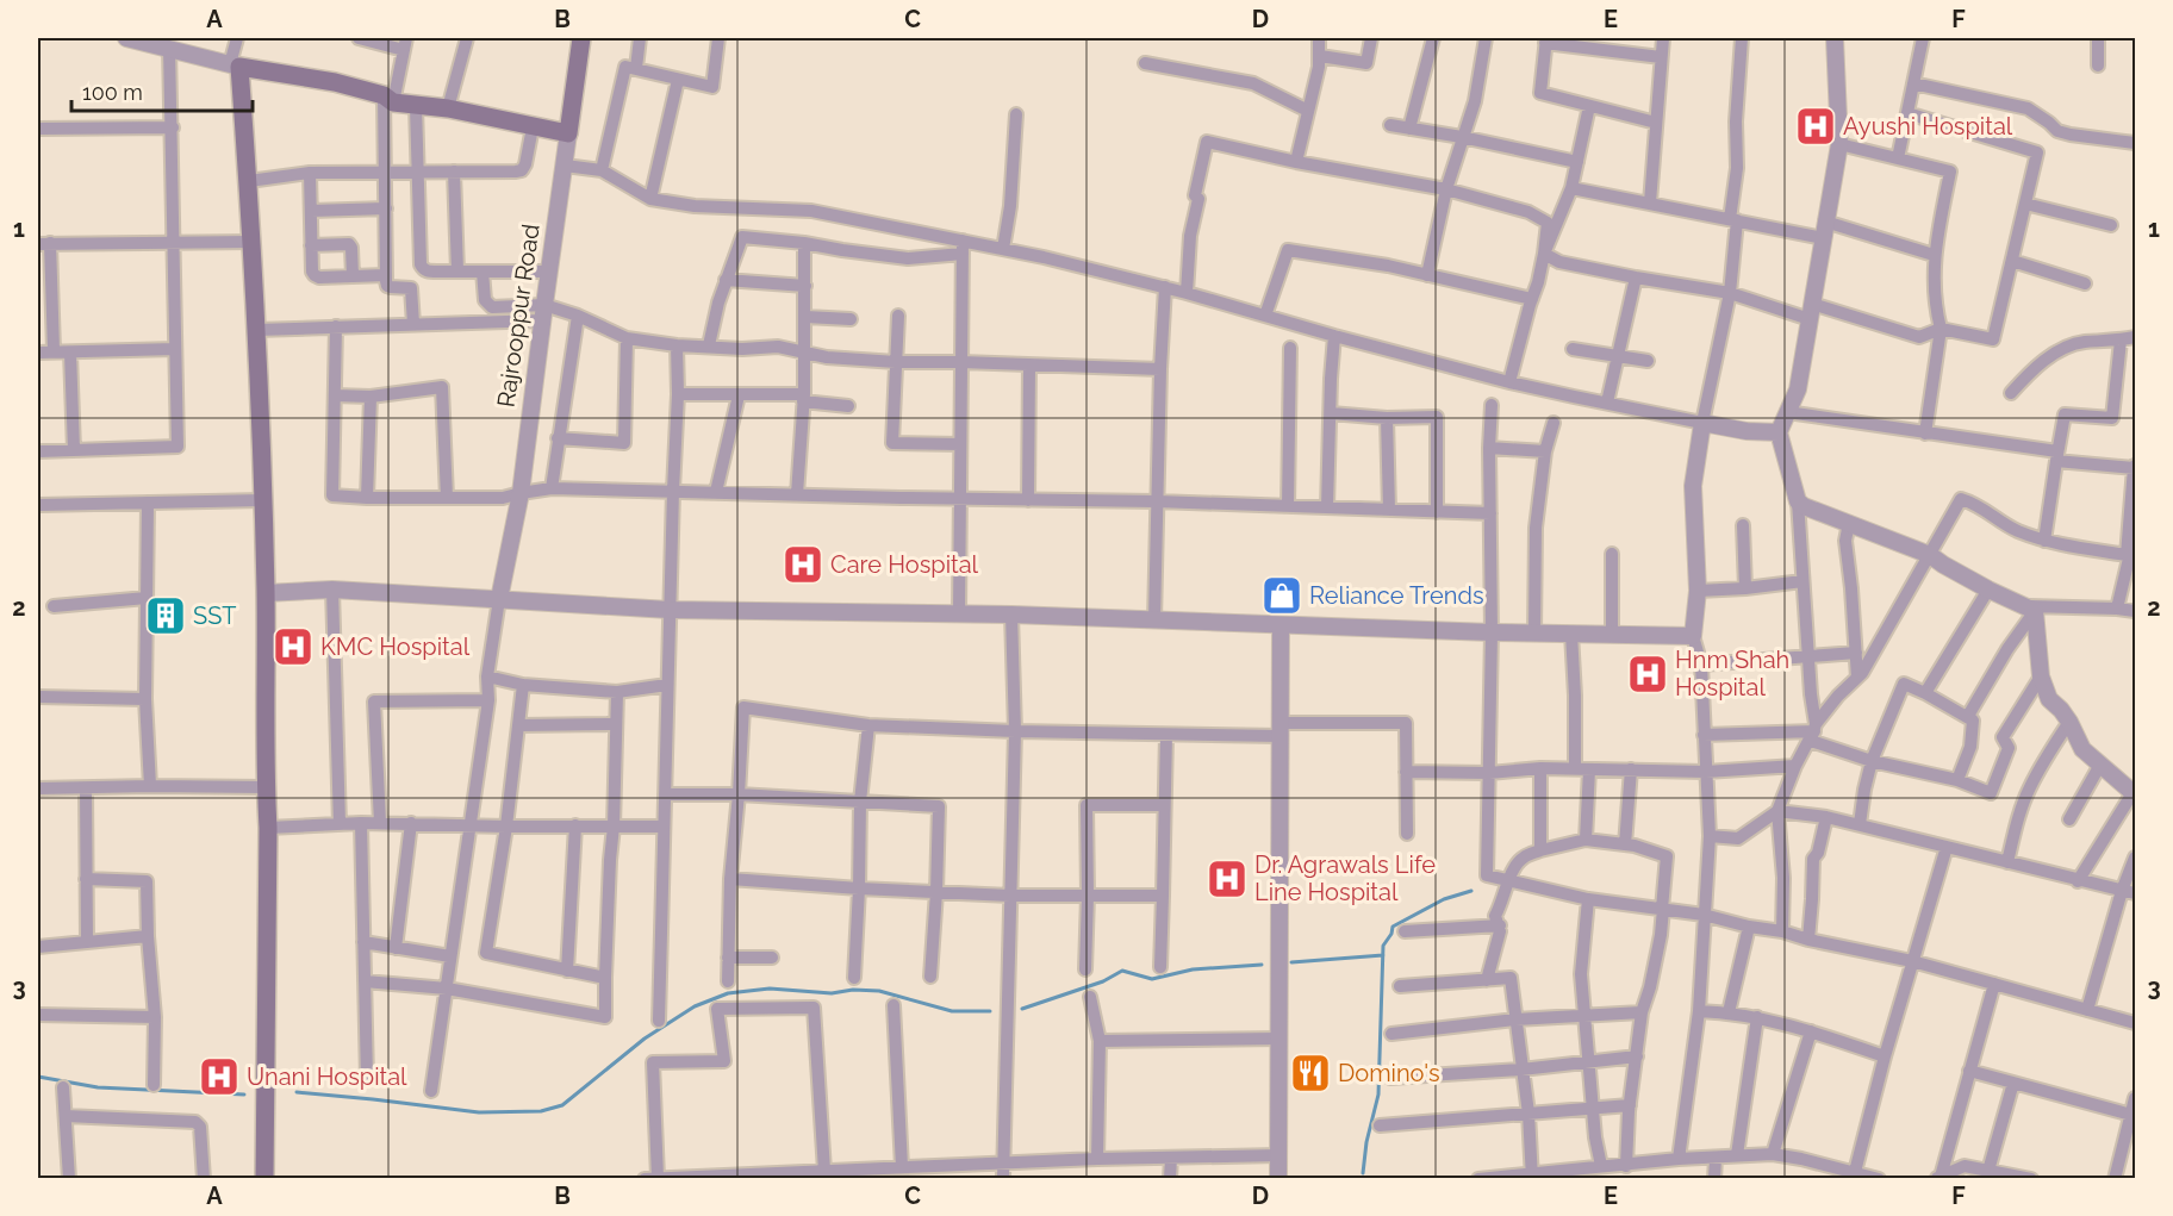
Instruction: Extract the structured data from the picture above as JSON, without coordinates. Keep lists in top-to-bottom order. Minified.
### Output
{"streets":{"main road":["Rajrooppur Road"]},"places":{"hospital":["Ayushi Hospital","Care Hospital","KMC Hospital","Hnm Shah Hospital","Dr. Agrawals Life Line Hospital","Unani Hospital"],"shop":["Reliance Trends"],"building":["SST"],"restaurant":["Domino's"]},"scale_bar":"100 m","grid":{"columns":["A","B","C","D","E","F"],"rows":["1","2","3"]}}
